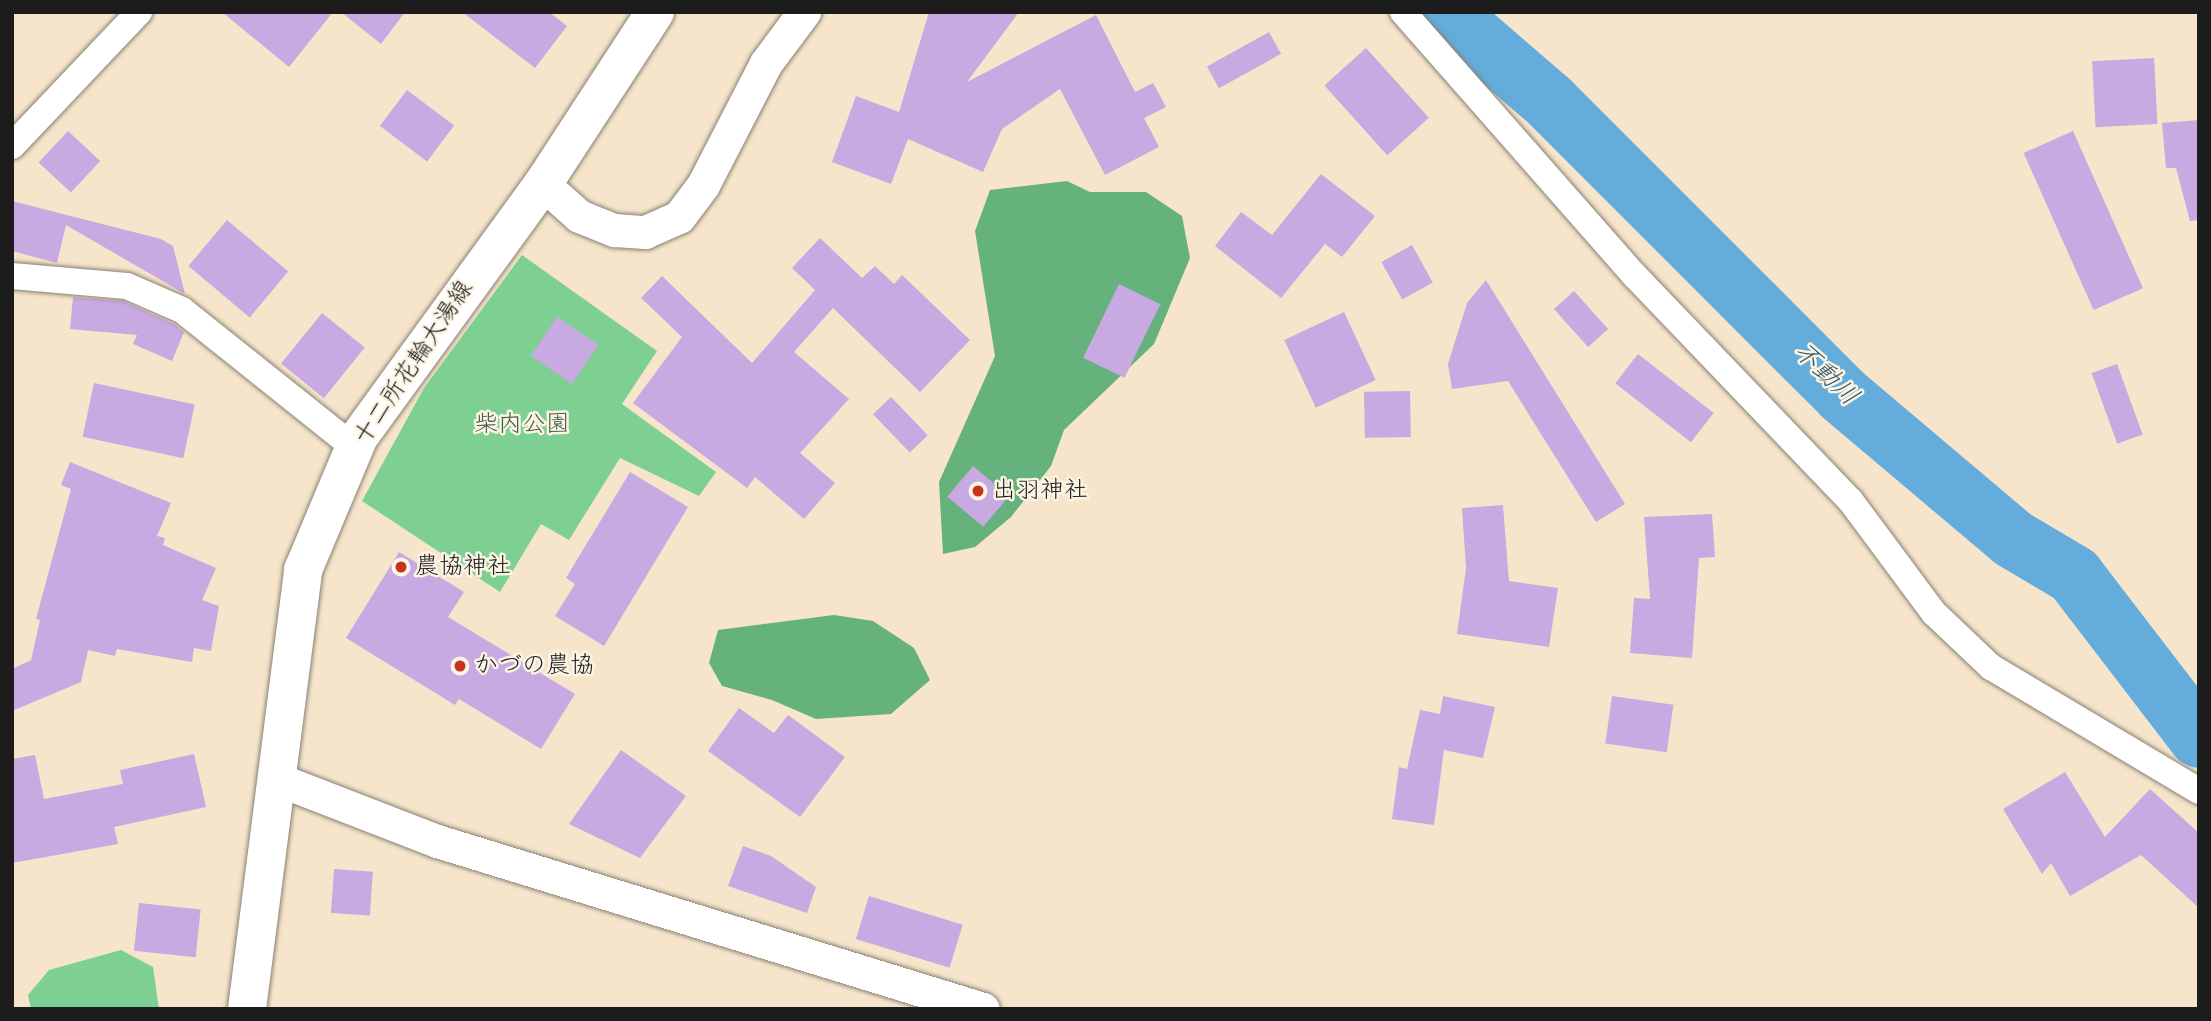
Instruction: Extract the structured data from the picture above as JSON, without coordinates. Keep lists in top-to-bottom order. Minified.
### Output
{"streets":{"main road":["十二所花輪大湯線"]},"water":["不動川"],"parks":["柴内公園"],"places":["出羽神社","農協神社","かづの農協"]}
